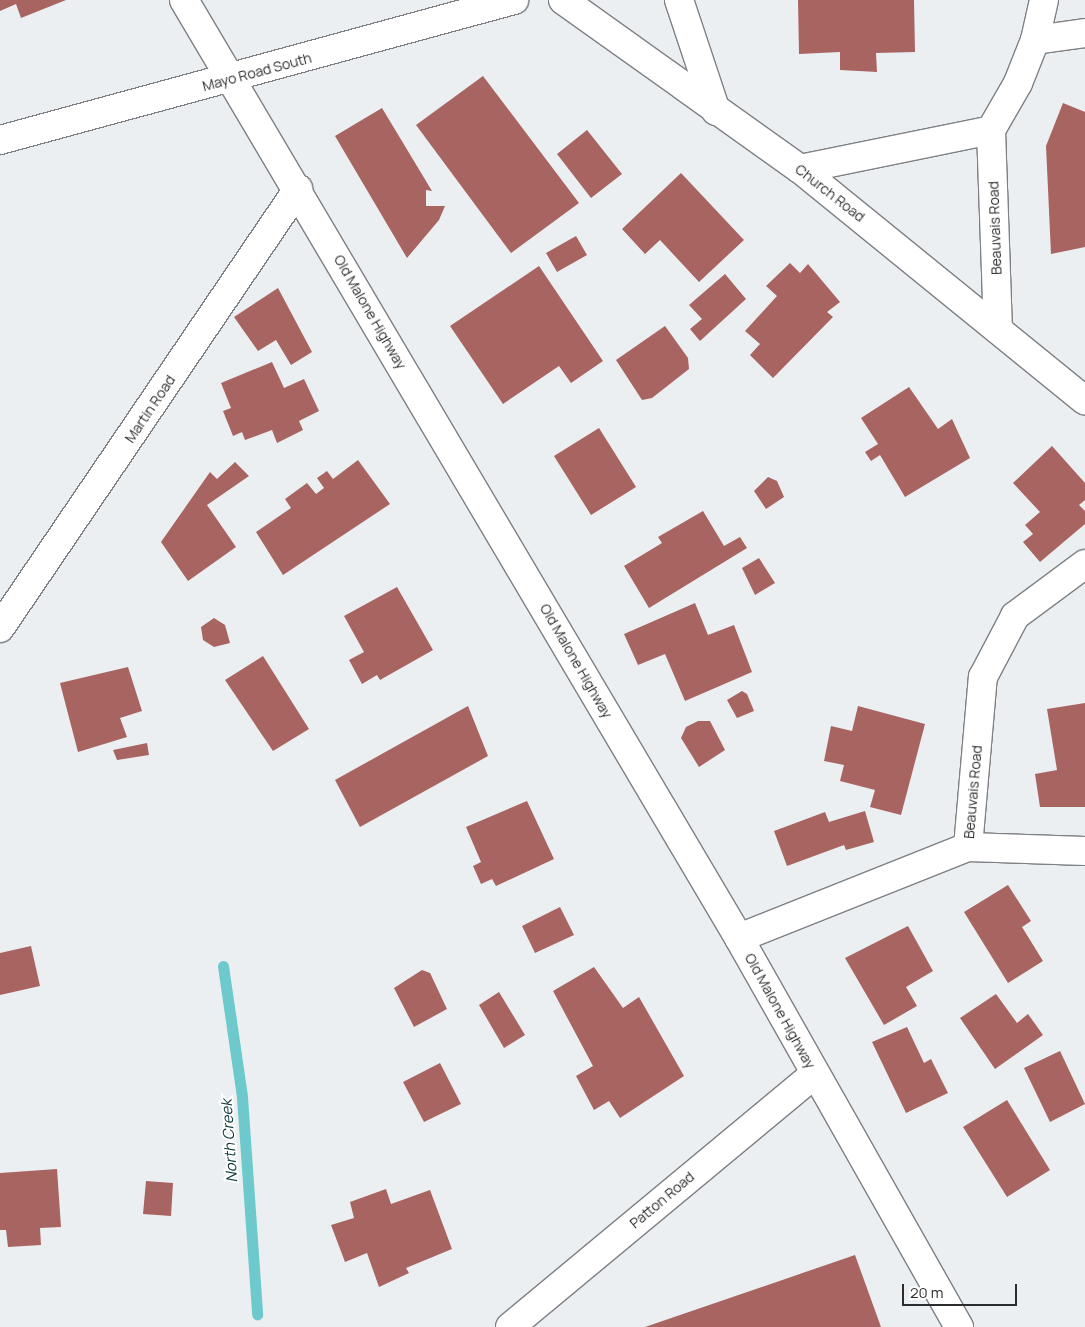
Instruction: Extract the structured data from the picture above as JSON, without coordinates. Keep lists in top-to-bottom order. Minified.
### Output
{"streets":{"street":["Mayo Road South","Church Road","Beauvais Road","Old Malone Highway","Martin Road","Patton Road"]},"crossings":[["Mayo Road South","Old Malone Highway"],["Church Road","Beauvais Road"],["Beauvais Road","Old Malone Highway"],["Old Malone Highway","Martin Road"],["Old Malone Highway","Patton Road"]],"water":["North Creek"],"scale_bar":"20 m"}
